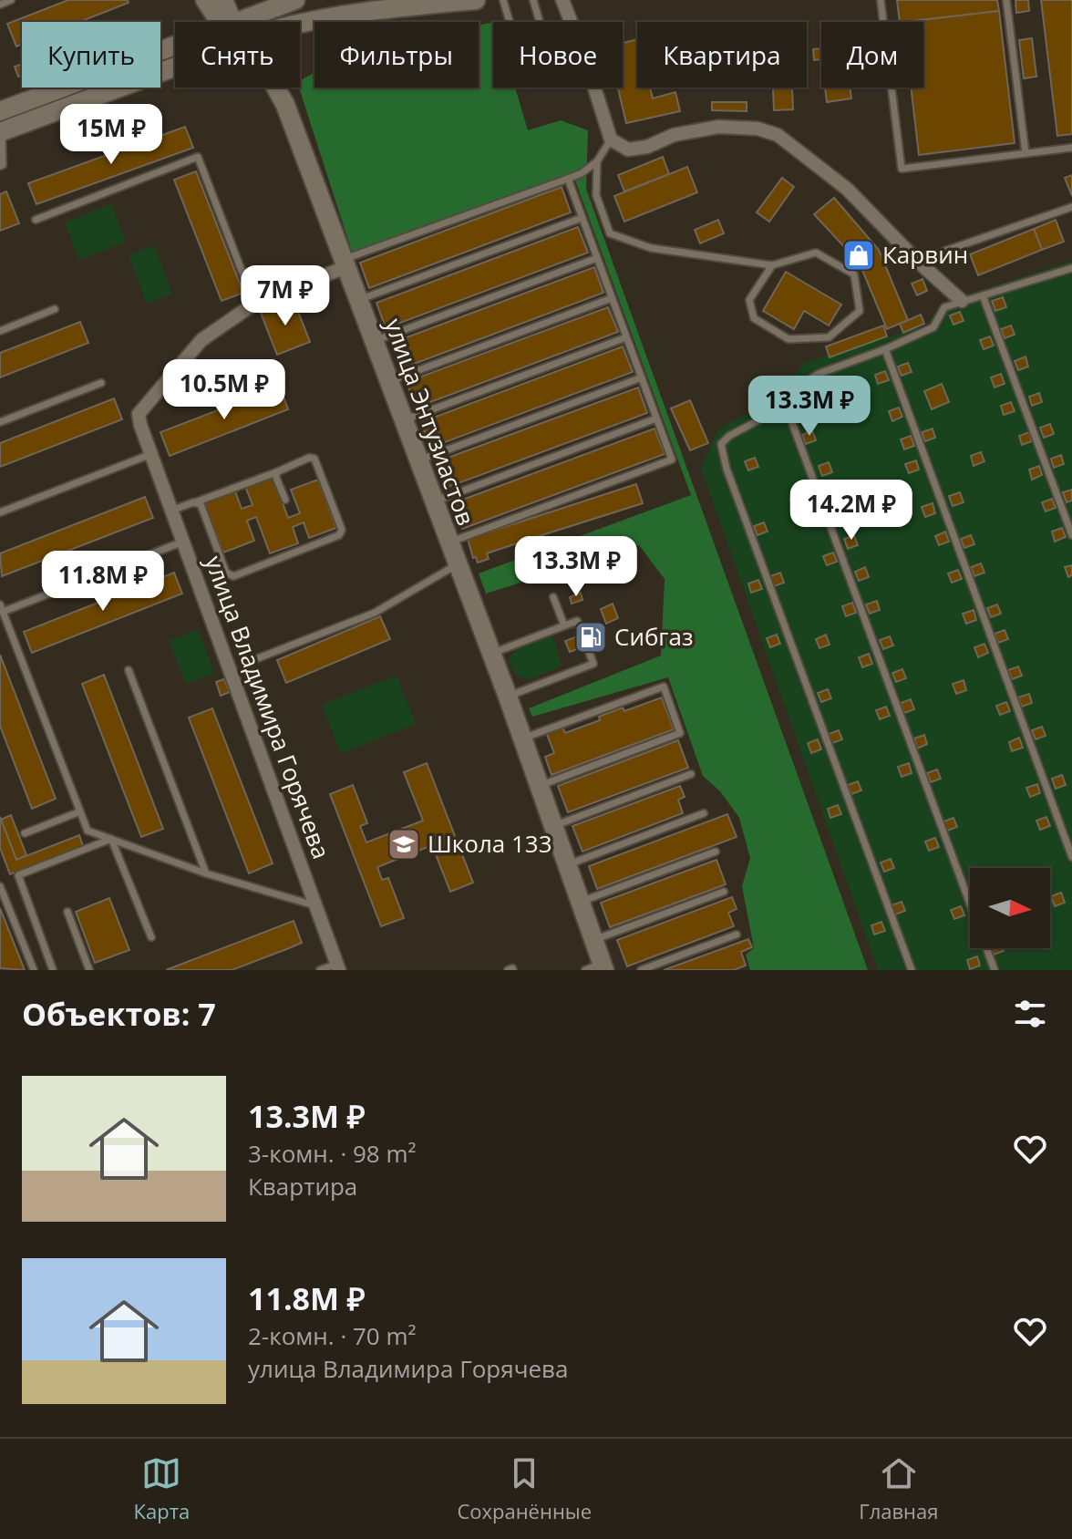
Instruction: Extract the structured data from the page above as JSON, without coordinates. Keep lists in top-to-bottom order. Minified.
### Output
{"streets":{"main road":["улица Энтузиастов"],"street":["улица Владимира Горячева"]},"crossings":[["улица Энтузиастов","улица Владимира Горячева"]],"places":{"shop":["Карвин"],"fuel station":["Сибгаз"],"school or university":["Школа 133"]},"north":"right","page":{"chip":["Купить","Снять","Фильтры","Новое","Квартира","Дом"],"price":["15M ₽","7M ₽","10.5M ₽","13.3M ₽","14.2M ₽","13.3M ₽","11.8M ₽"],"heading":"Объектов: 7","list":[{"name":"13.3M ₽","note":"3-комн. · 98 m² · Квартира"},{"name":"11.8M ₽","note":"2-комн. · 70 m² · улица Владимира Горячева"}],"tabs":["Карта","Сохранённые","Главная"]}}
